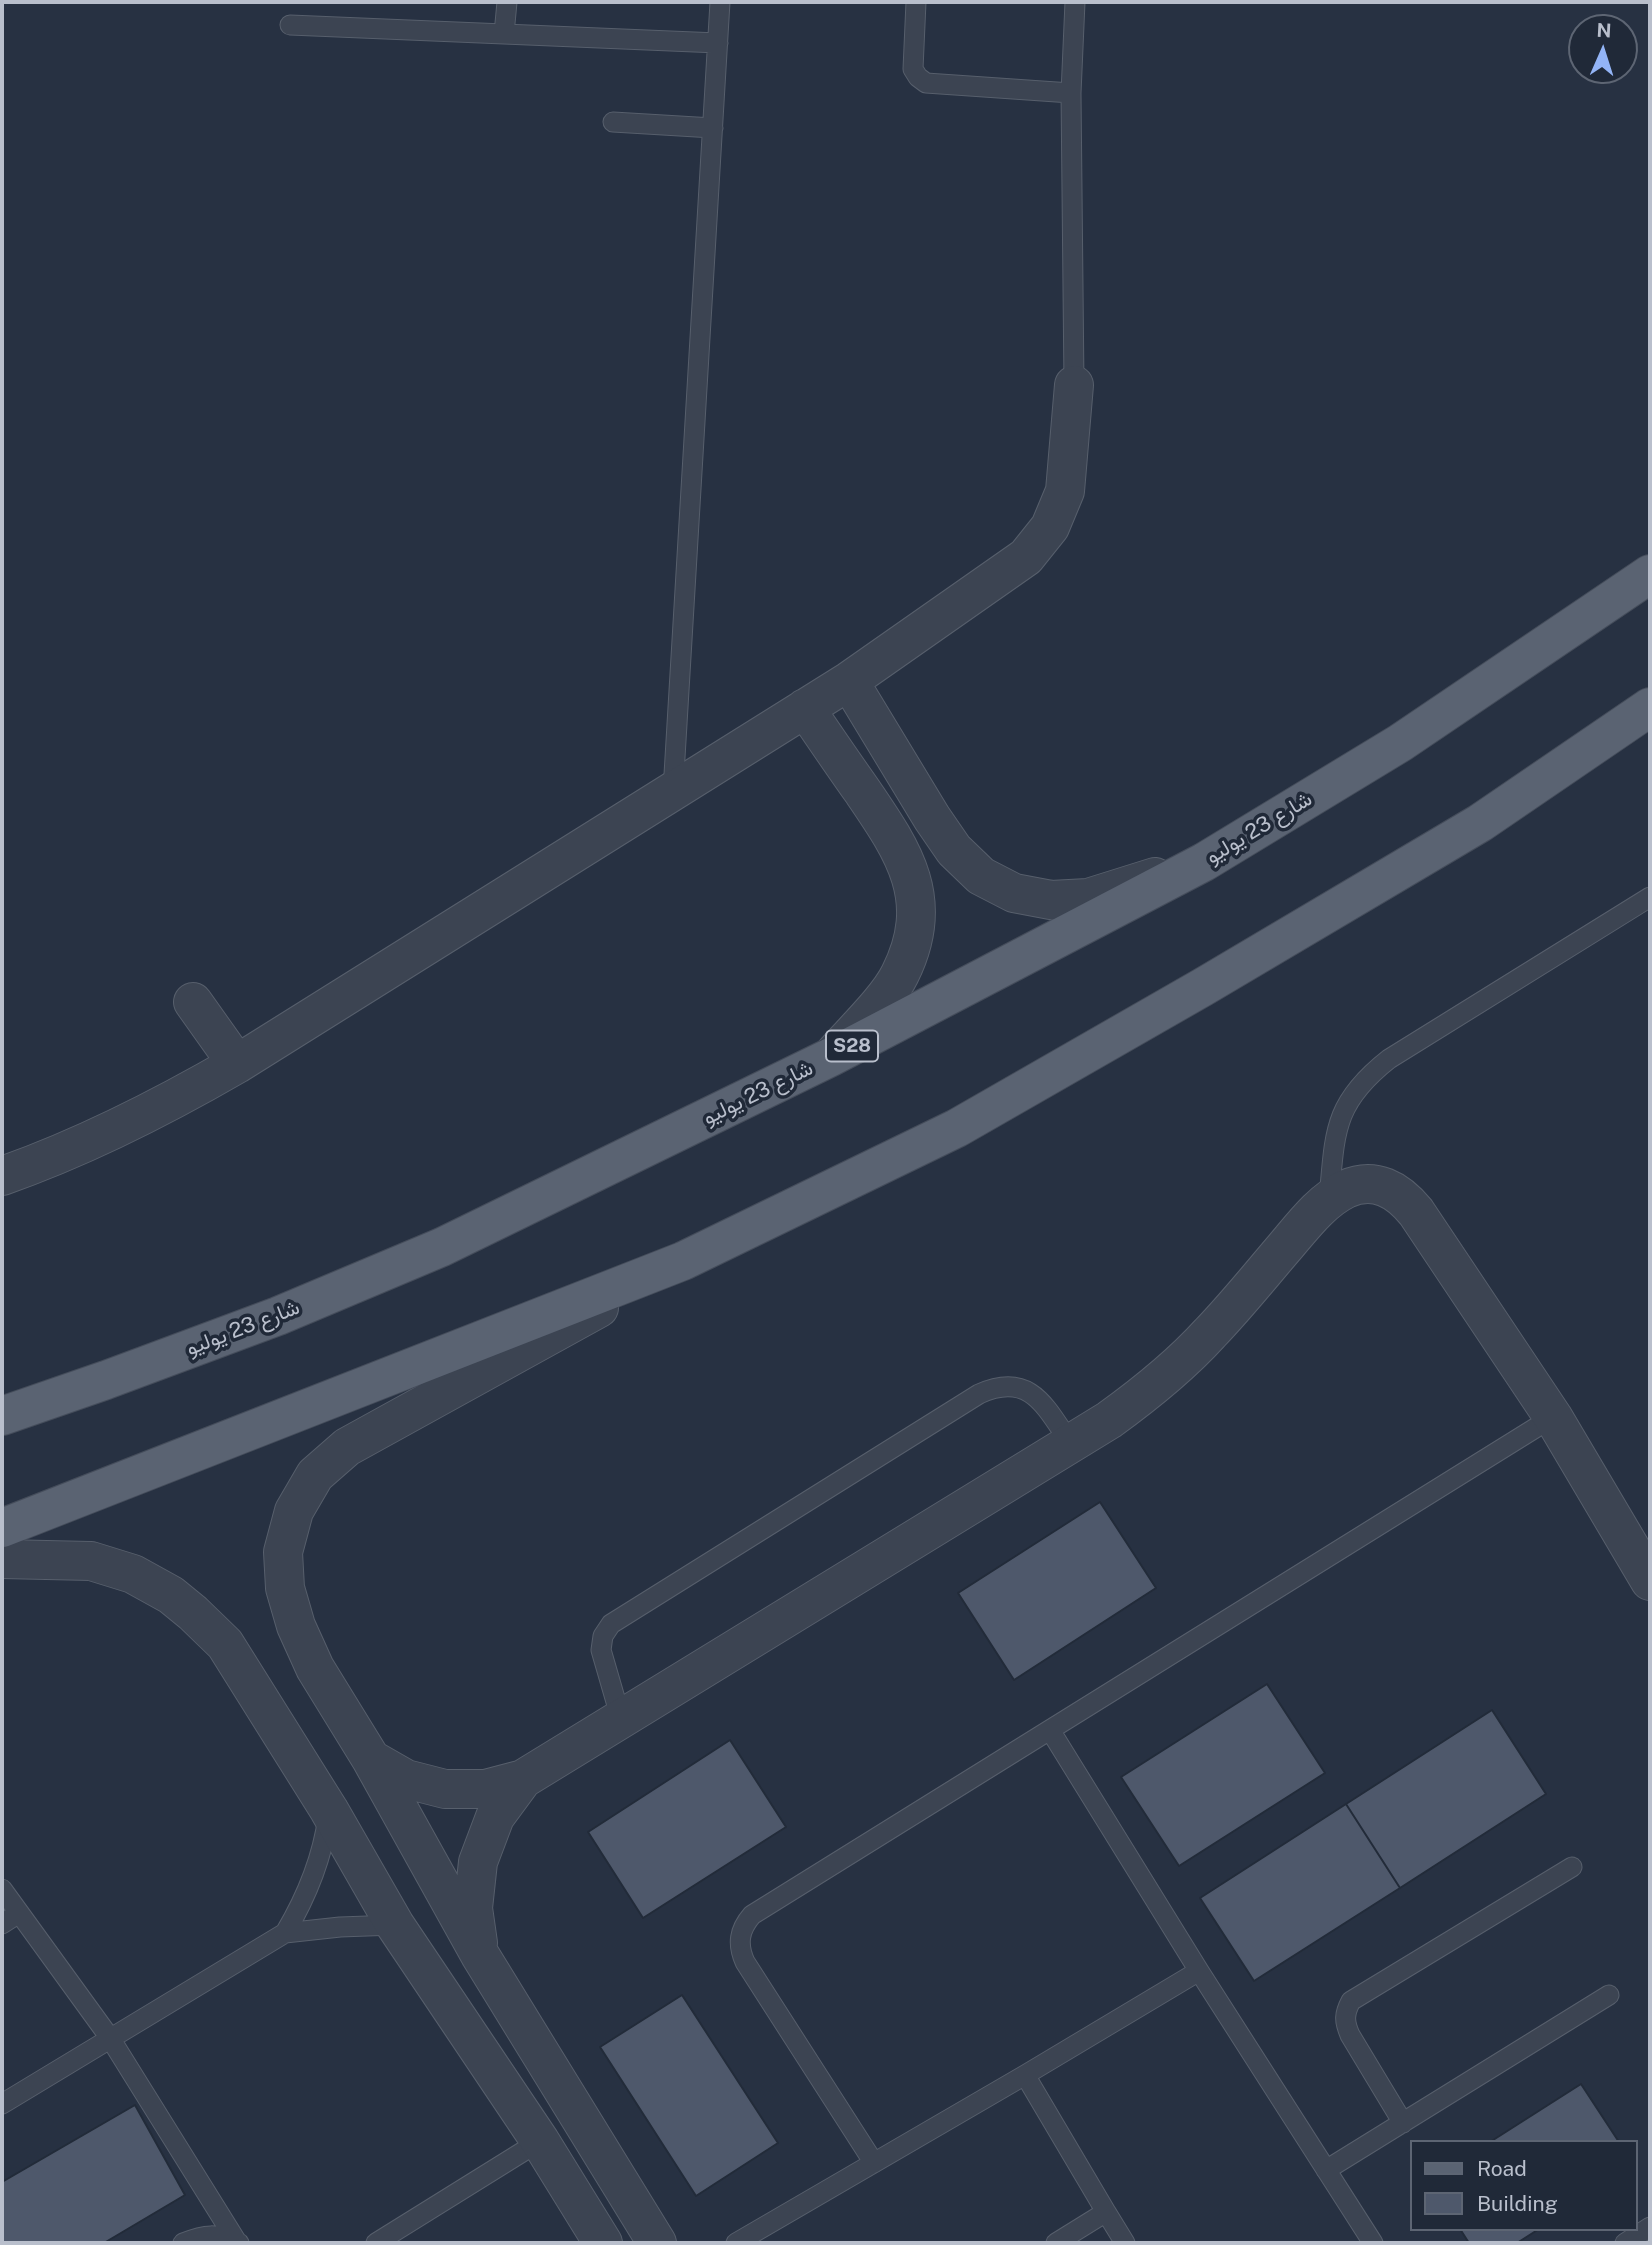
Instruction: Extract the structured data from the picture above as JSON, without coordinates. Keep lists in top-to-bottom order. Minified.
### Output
{"streets":{"main road":["شارع 23 يوليو","S28"]},"legend":["Road","Building"],"north":"top"}
